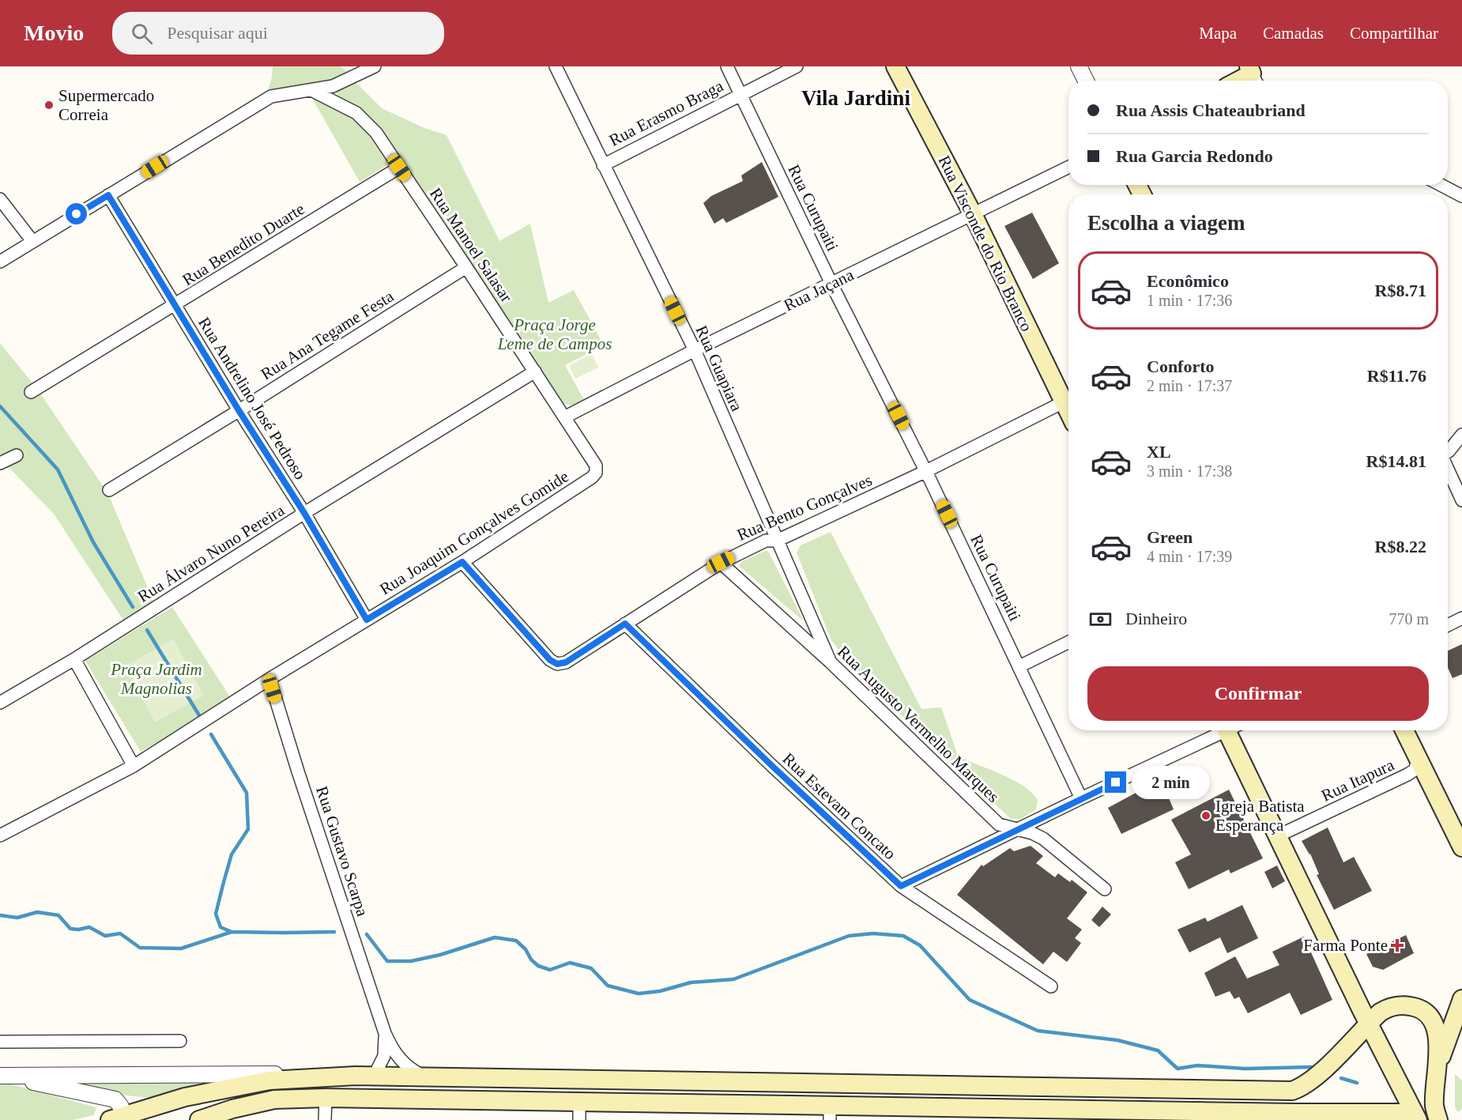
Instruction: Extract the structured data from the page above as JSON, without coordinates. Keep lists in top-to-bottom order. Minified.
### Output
{"streets":{"main road":["Rua Visconde do Rio Branco"],"street":["Rua Erasmo Braga","Rua Curupaiti","Rua Benedito Duarte","Rua Manoel Salasar","Rua Jaçana","Rua Ana Tegame Festa","Rua Guapiara","Rua Andrelino José Pedroso","Rua Bento Gonçalves","Rua Joaquim Gonçalves Gomide","Rua Álvaro Nuno Pereira","Rua Augusto Vermelho Marques","Rua Itapura","Rua Estevam Concato","Rua Gustavo Scarpa"]},"crossings":[["Rua Erasmo Braga","Rua Curupaiti"],["Rua Erasmo Braga","Rua Guapiara"],["Rua Curupaiti","Rua Jaçana"],["Rua Curupaiti","Rua Bento Gonçalves"],["Rua Visconde do Rio Branco","Rua Jaçana"],["Rua Visconde do Rio Branco","Rua Bento Gonçalves"],["Rua Benedito Duarte","Rua Manoel Salasar"],["Rua Benedito Duarte","Rua Andrelino José Pedroso"],["Rua Manoel Salasar","Rua Jaçana"],["Rua Manoel Salasar","Rua Ana Tegame Festa"],["Rua Manoel Salasar","Rua Joaquim Gonçalves Gomide"],["Rua Manoel Salasar","Rua Álvaro Nuno Pereira"],["Rua Jaçana","Rua Guapiara"],["Rua Ana Tegame Festa","Rua Andrelino José Pedroso"],["Rua Guapiara","Rua Bento Gonçalves"],["Rua Guapiara","Rua Augusto Vermelho Marques"],["Rua Andrelino José Pedroso","Rua Joaquim Gonçalves Gomide"],["Rua Andrelino José Pedroso","Rua Álvaro Nuno Pereira"],["Rua Bento Gonçalves","Rua Joaquim Gonçalves Gomide"],["Rua Bento Gonçalves","Rua Augusto Vermelho Marques"],["Rua Bento Gonçalves","Rua Estevam Concato"],["Rua Joaquim Gonçalves Gomide","Rua Gustavo Scarpa"]],"districts":["Vila Jardini"],"parks":["Praça Jorge Leme de Campos","Praça Jardim Magnolias"],"places":{"other":["Supermercado Correia","Igreja Batista Esperança"],"health":["Farma Ponte"]},"page":{"header":"Movio","search":"Pesquisar aqui","nav":["Mapa","Camadas","Compartilhar"],"banner":["Rua Assis Chateaubriand","Rua Garcia Redondo"],"heading":"Escolha a viagem","list":[{"name":"Econômico","note":"1 min · 17:36","value":"R$8.71"},{"name":"Conforto","note":"2 min · 17:37","value":"R$11.76"},{"name":"XL","note":"3 min · 17:38","value":"R$14.81"},{"name":"Green","note":"4 min · 17:39","value":"R$8.22"}],"pay":["Dinheiro","770 m"],"buttons":"Confirmar","bubble":"2 min"}}
